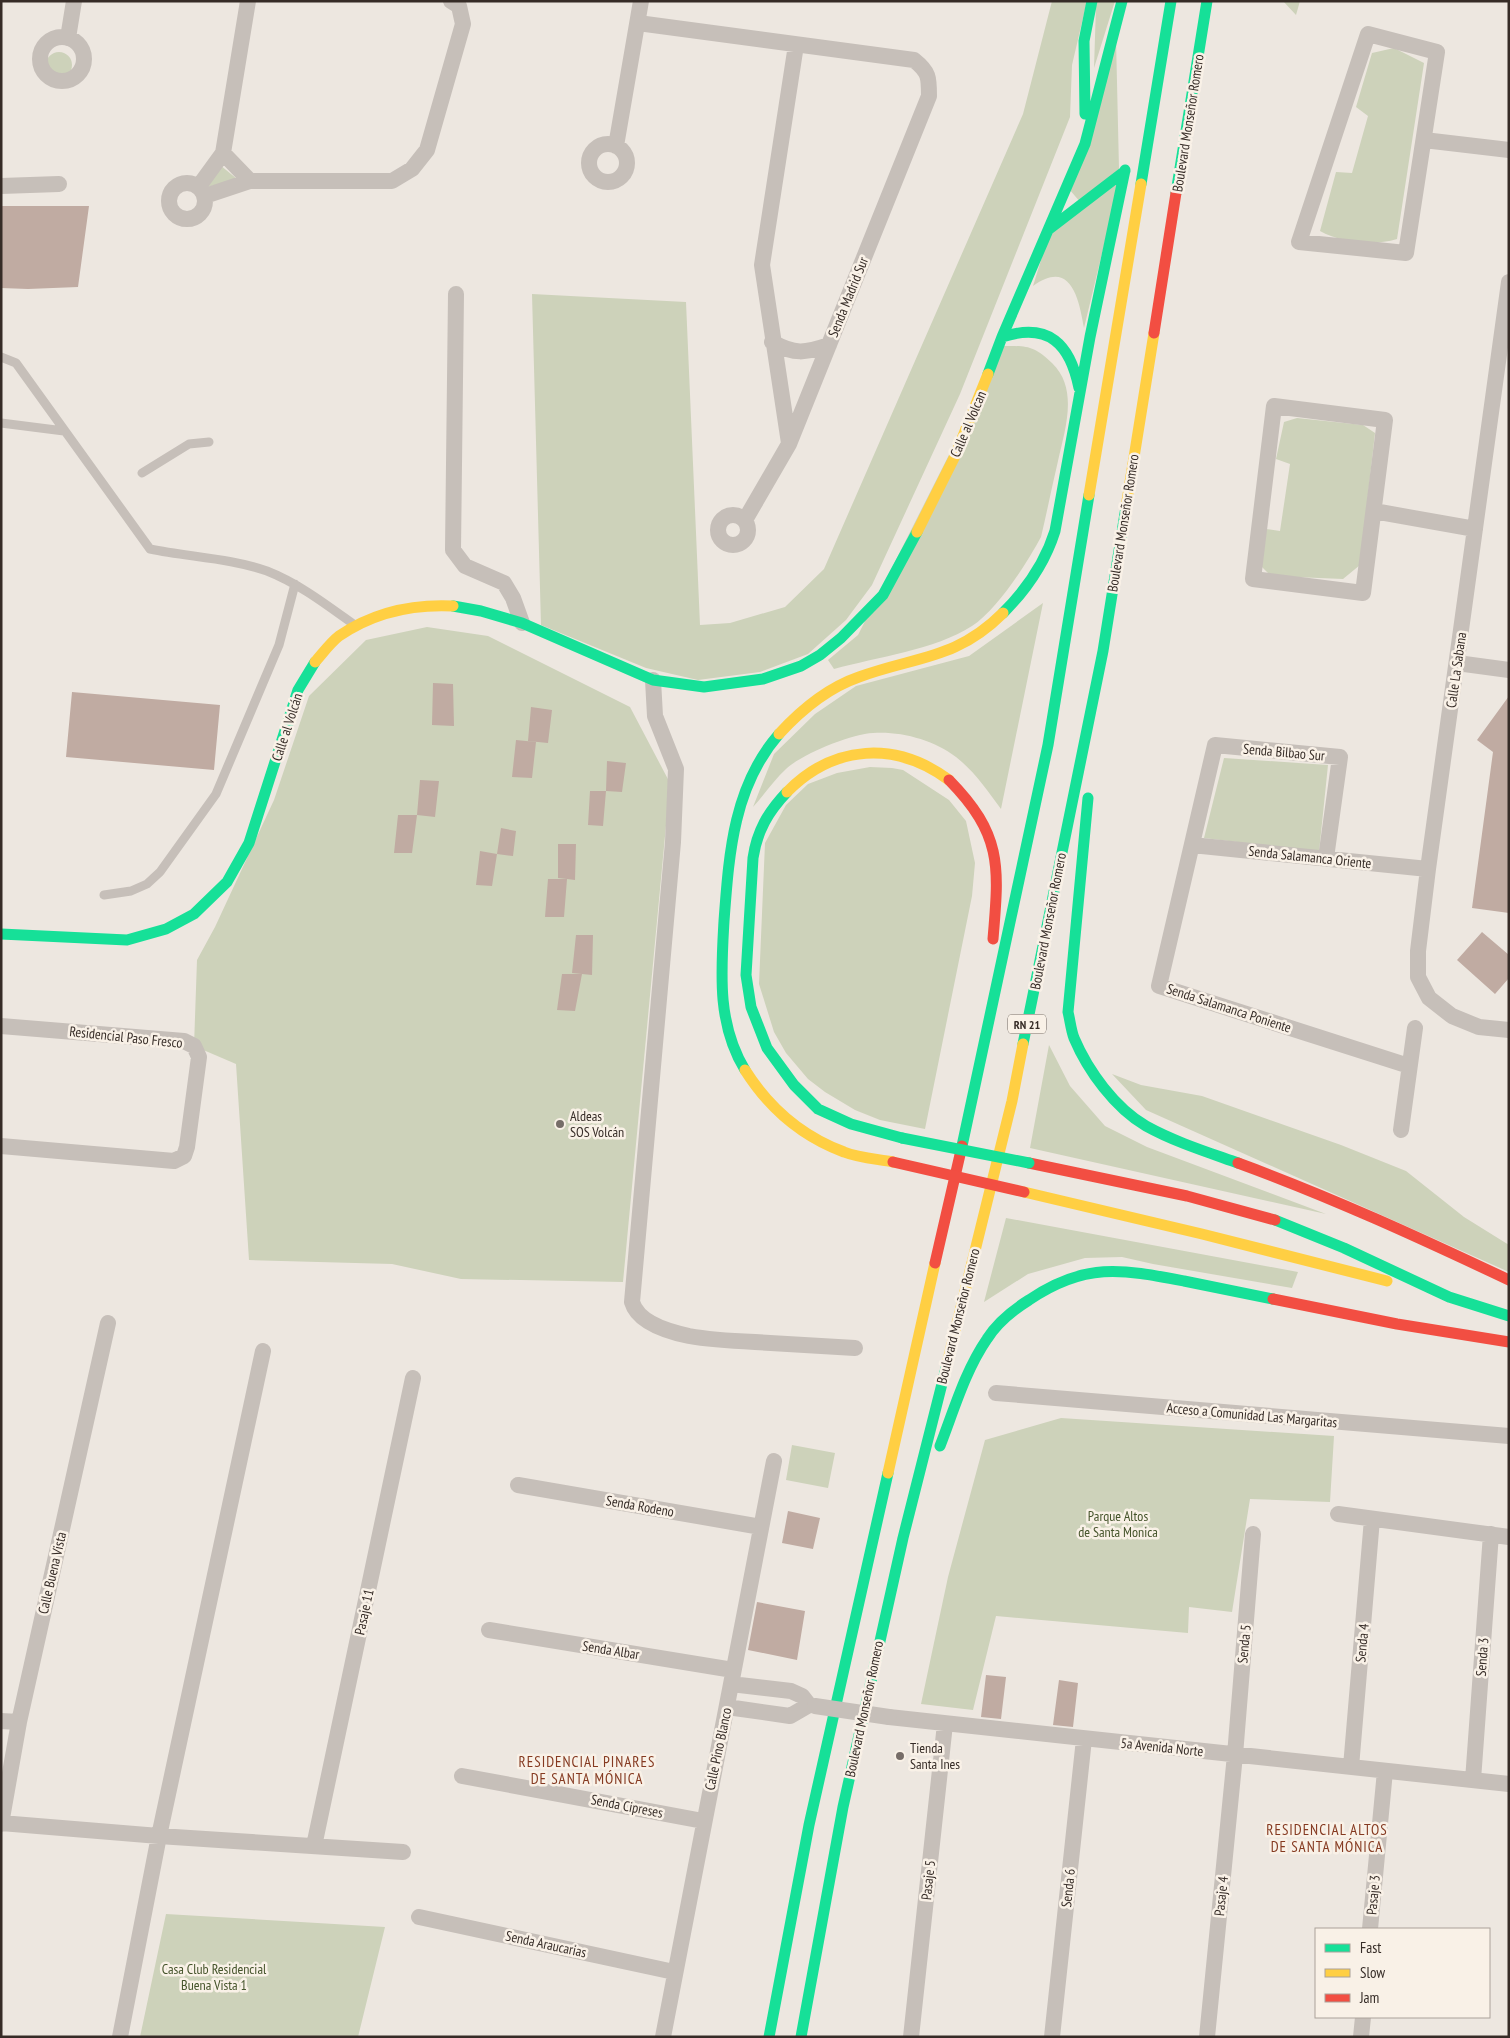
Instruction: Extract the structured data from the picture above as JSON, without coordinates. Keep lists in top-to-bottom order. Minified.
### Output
{"streets":{"main road":["Boulevard Monseñor Romero","Calle al Volcan","Calle al Volcán","RN 21"],"street":["Senda Madrid Sur","Calle La Sabana","Senda Bilbao Sur","Senda Salamanca Oriente","Senda Salamanca Poniente","Residencial Paso Fresco","Acceso a Comunidad Las Margaritas","Senda Rodeno","Calle Buena Vista","Pasaje 11","Senda 4","Senda 5","Senda Albar","Senda 3","5a Avenida Norte","Calle Pino Blanco","Senda Cipreses","Pasaje 5","Senda 6","Pasaje 3","Pasaje 4","Senda Araucarias"]},"crossings":[["Calle al Volcan","Calle al Volcán"],["Calle La Sabana","Senda Salamanca Oriente"],["Senda Bilbao Sur","Senda Salamanca Oriente"],["Senda Bilbao Sur","Senda Salamanca Poniente"],["Senda Salamanca Oriente","Senda Salamanca Poniente"],["Senda Rodeno","Calle Pino Blanco"],["Senda 4","5a Avenida Norte"],["Senda 5","5a Avenida Norte"],["Senda 5","Pasaje 4"],["Senda Albar","5a Avenida Norte"],["Senda Albar","Calle Pino Blanco"],["Senda 3","5a Avenida Norte"],["5a Avenida Norte","Calle Pino Blanco"],["5a Avenida Norte","Pasaje 5"],["5a Avenida Norte","Senda 6"],["5a Avenida Norte","Pasaje 3"],["5a Avenida Norte","Pasaje 4"],["Calle Pino Blanco","Senda Cipreses"],["Calle Pino Blanco","Senda Araucarias"]],"districts":["RESIDENCIAL PINARES DE SANTA MÓNICA","RESIDENCIAL ALTOS DE SANTA MÓNICA"],"parks":["Parque Altos de Santa Monica","Casa Club Residencial Buena Vista 1"],"places":["Aldeas SOS Volcán","Tienda Santa Ines"],"legend":["Fast","Slow","Jam"]}
